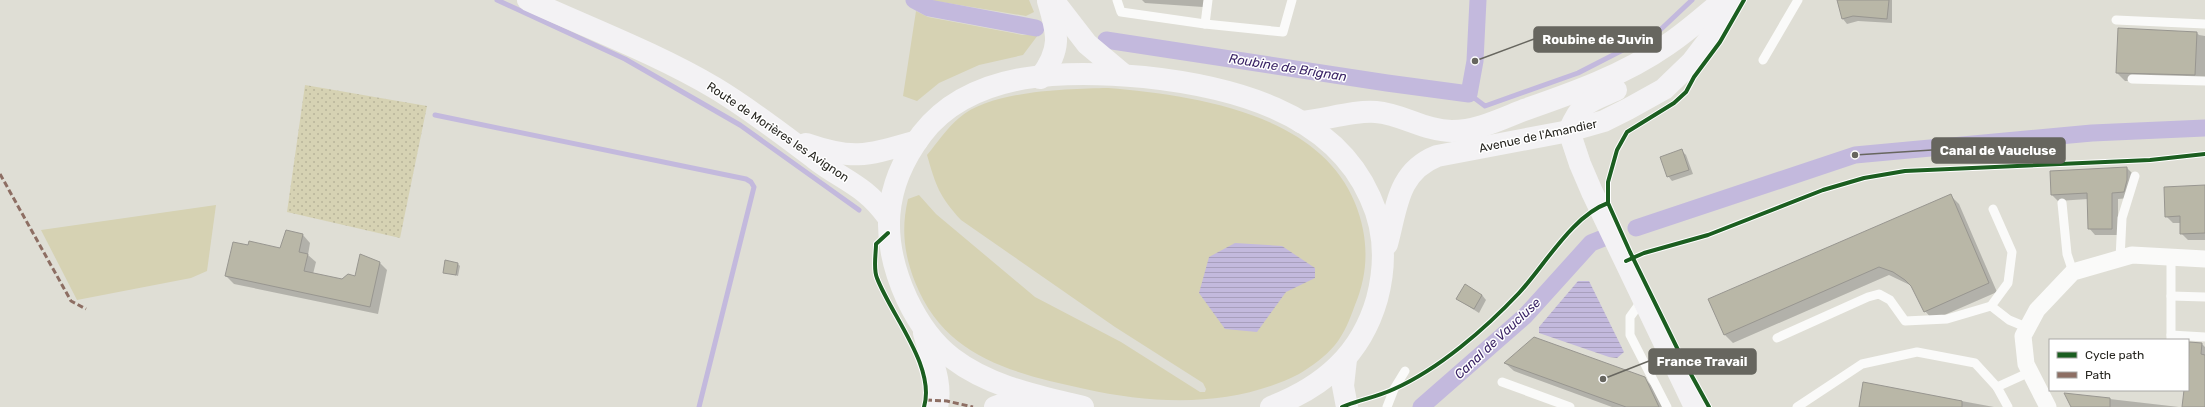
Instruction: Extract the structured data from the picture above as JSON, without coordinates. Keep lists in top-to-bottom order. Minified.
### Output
{"streets":{"main road":["Route de Morières les Avignon","Avenue de l'Amandier"]},"water":["Roubine de Brignan","Canal de Vaucluse"],"places":["Roubine de Juvin","Canal de Vaucluse","France Travail"],"legend":["Cycle path","Path"]}
